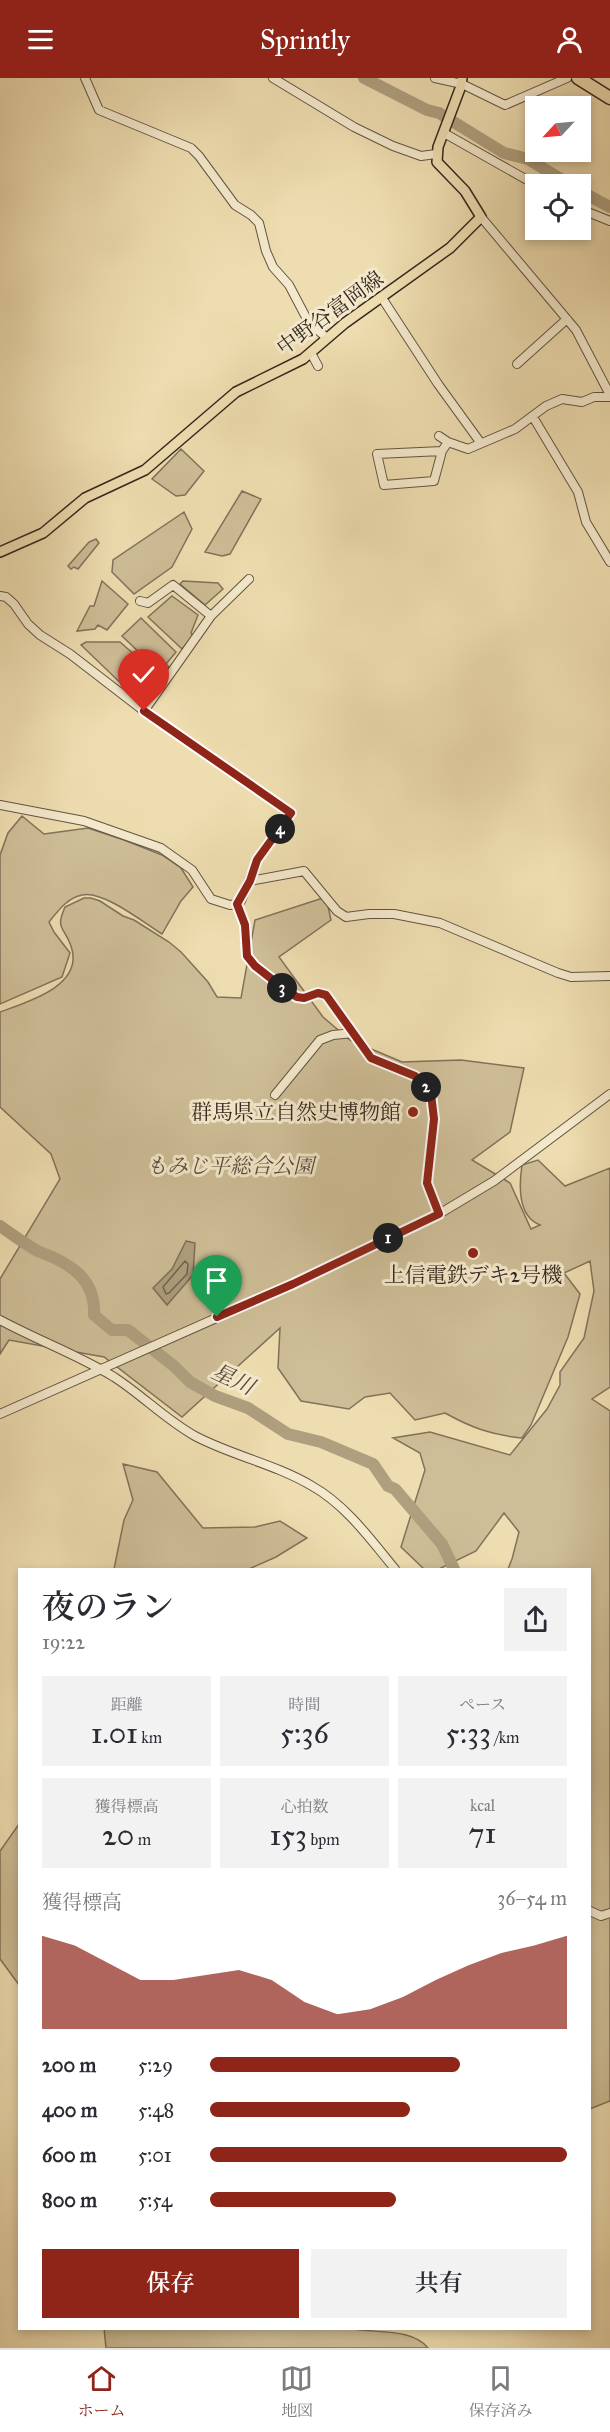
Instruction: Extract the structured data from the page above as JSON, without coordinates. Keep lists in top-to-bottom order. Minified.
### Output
{"streets":{"main road":["中野谷富岡線"]},"water":["星川"],"parks":["もみじ平総合公園"],"places":["群馬県立自然史博物館","上信電鉄デキ2号機"],"north":"bottom left","page":{"header":"Sprintly","pins":["4","3","2","1"],"heading":["夜のラン","19:22"],"stats":[["距離","1.01 km"],["時間","5:36"],["ペース","5:33 /km"],["獲得標高","20 m"],["心拍数","153 bpm"],["kcal","71"]],"chart":["獲得標高","36–54 m"],"list":[{"name":"200 m","note":"5:29"},{"name":"400 m","note":"5:48"},{"name":"600 m","note":"5:01"},{"name":"800 m","note":"5:54"}],"buttons":["保存","共有"],"tabs":["ホーム","地図","保存済み"]}}
